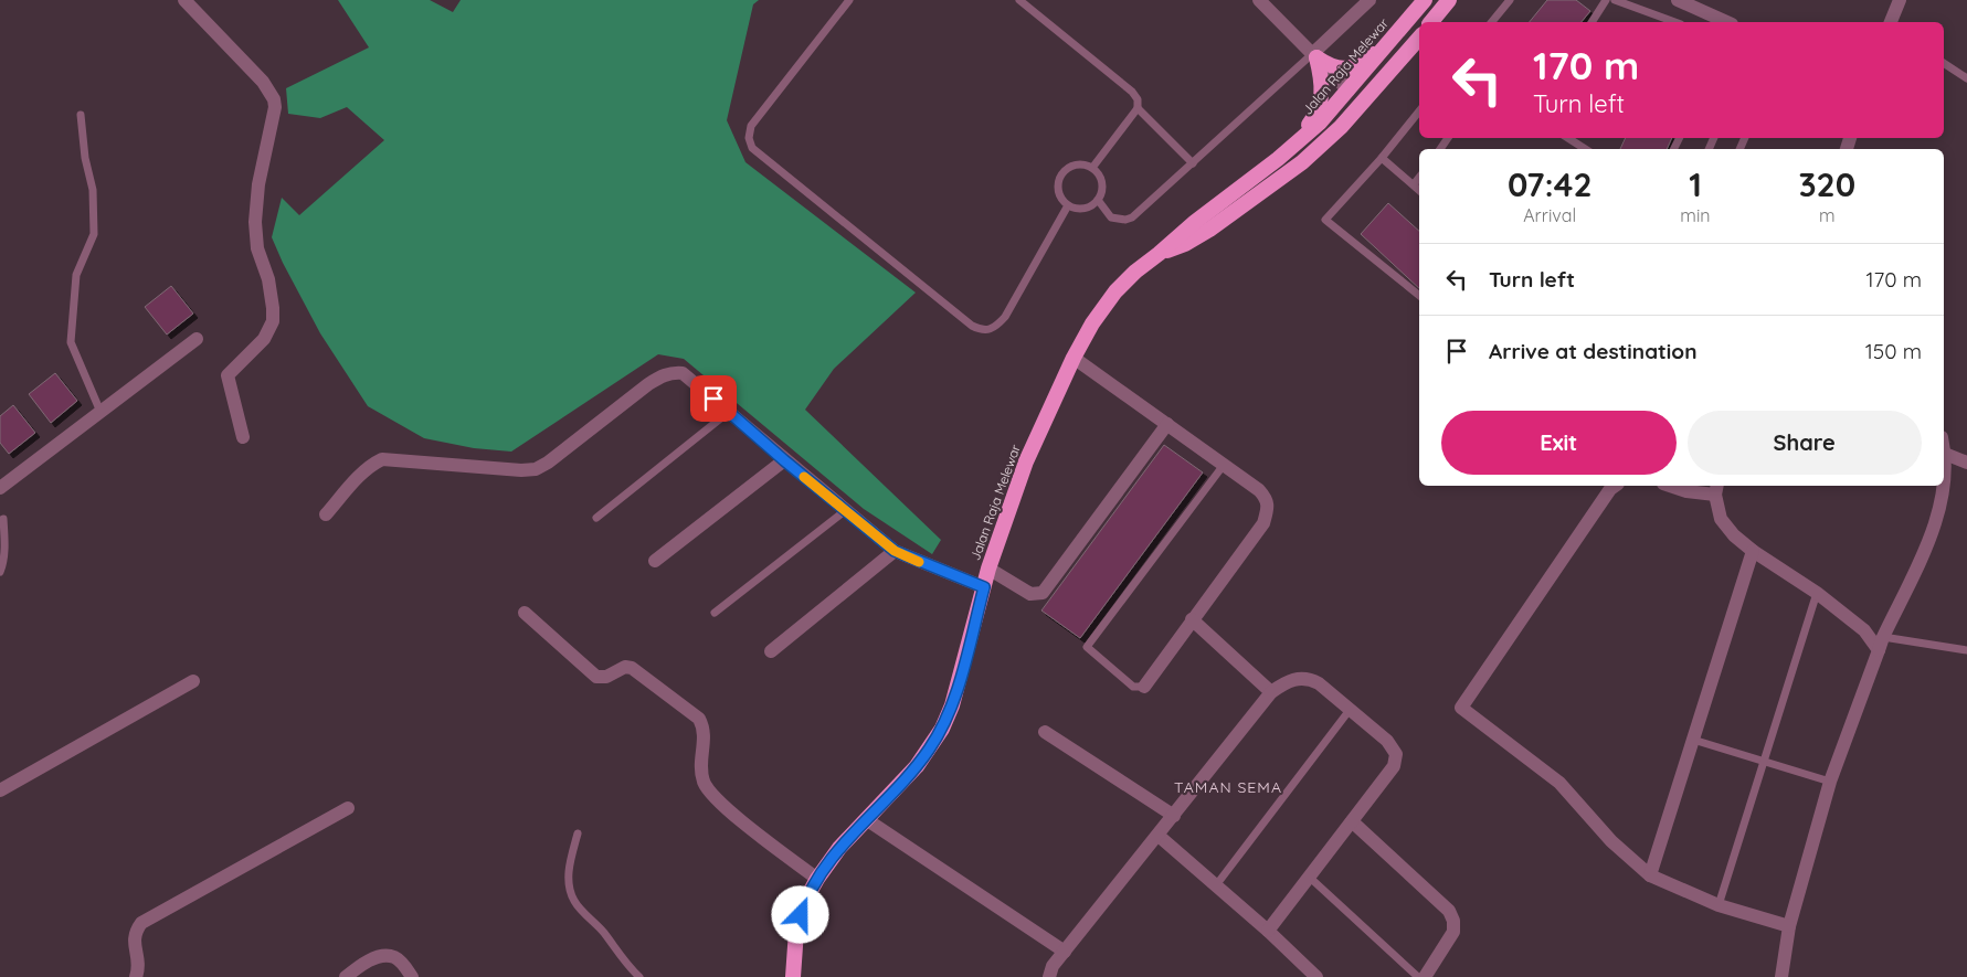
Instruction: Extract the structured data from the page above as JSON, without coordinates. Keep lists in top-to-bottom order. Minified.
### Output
{"streets":{"highway":["Jalan Raja Melewar"]},"districts":["TAMAN SEMA"],"page":{"turn":["170 m","Turn left"],"eta":["07:42","Arrival","1","min","320","m"],"list":[{"name":"Turn left","value":"170 m"},{"name":"Arrive at destination","value":"150 m"}],"buttons":["Exit","Share"]}}
